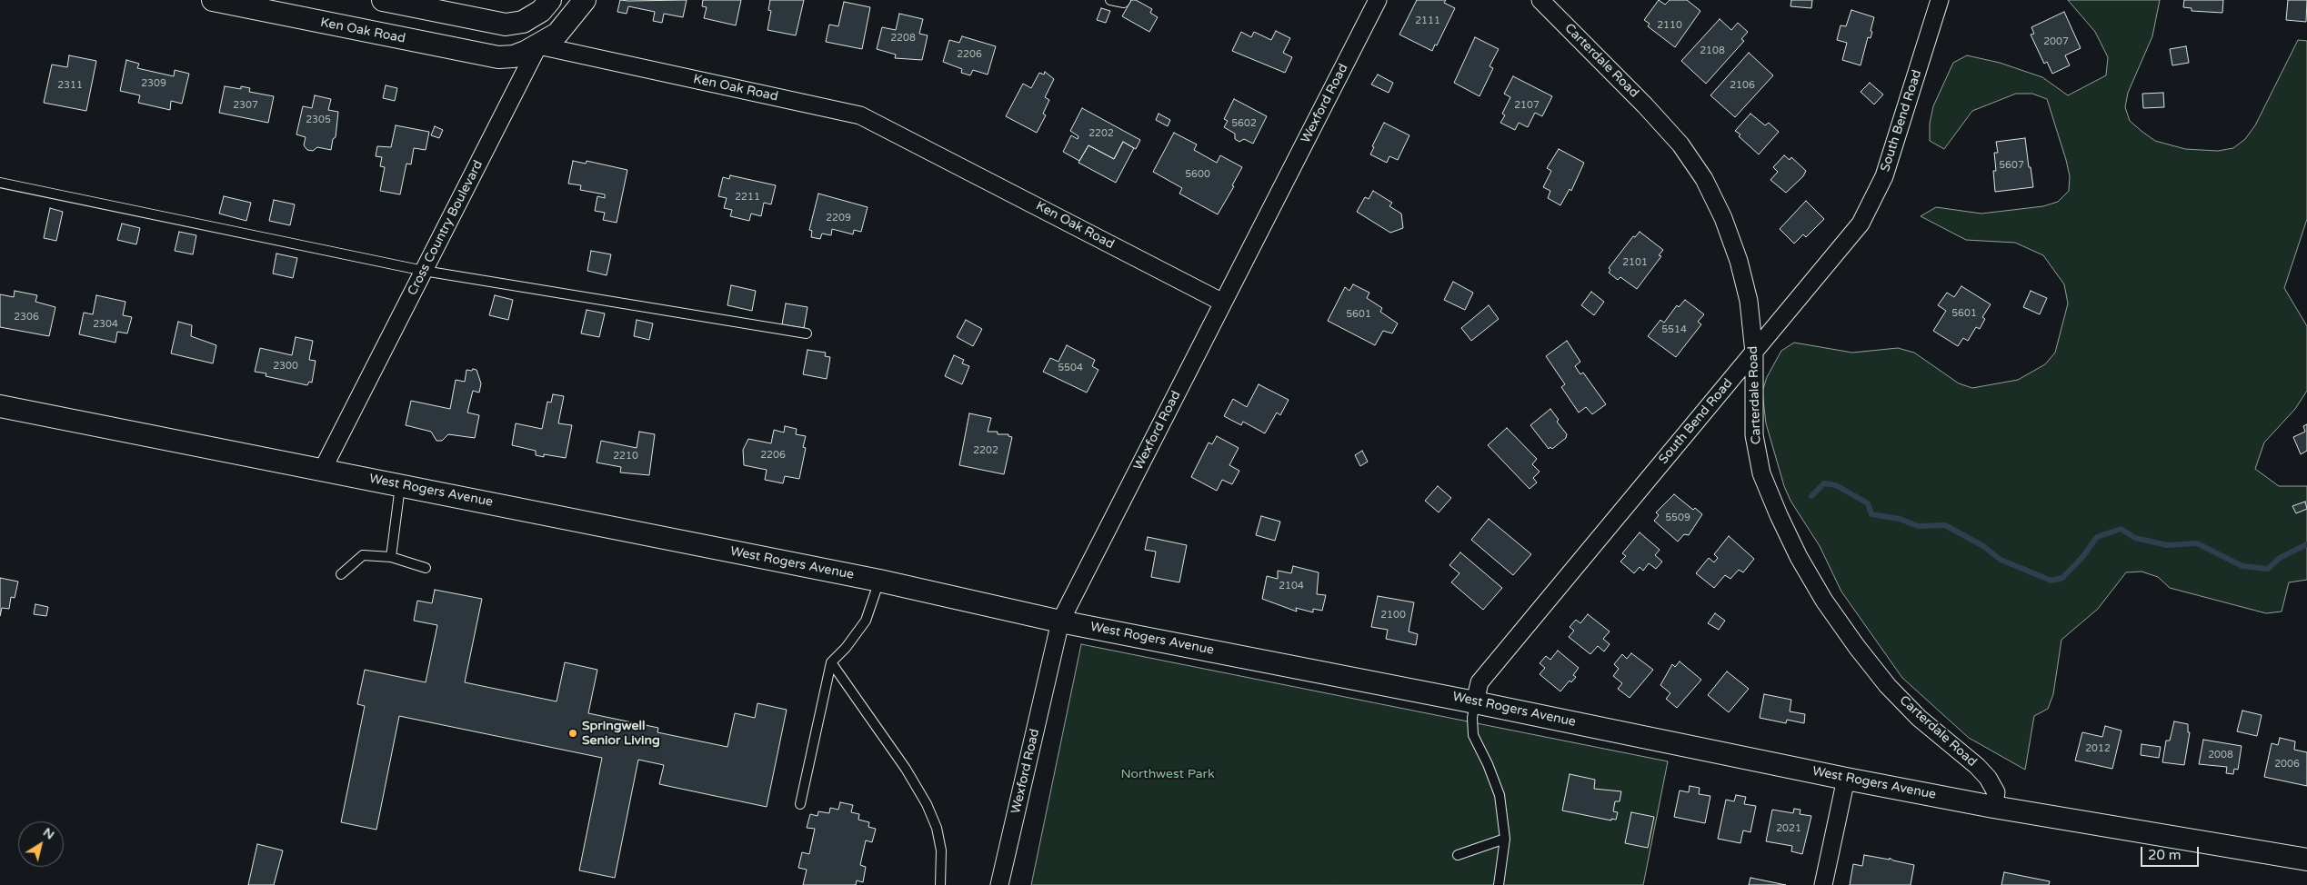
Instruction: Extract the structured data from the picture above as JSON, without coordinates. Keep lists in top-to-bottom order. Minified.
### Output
{"streets":{"street":["Ken Oak Road","Carterdale Road","Wexford Road","South Bend Road","Cross Country Boulevard","West Rogers Avenue"]},"crossings":[["Ken Oak Road","Wexford Road"],["Ken Oak Road","Cross Country Boulevard"],["Carterdale Road","South Bend Road"],["Carterdale Road","West Rogers Avenue"],["Wexford Road","West Rogers Avenue"],["South Bend Road","West Rogers Avenue"],["Cross Country Boulevard","West Rogers Avenue"]],"parks":["Northwest Park"],"places":["Springwell Senior Living"],"house_numbers":["2111","2110","2208","2007","2108","2206","2309","2311","2106","2307","2107","2305","5602","2202","5607","5600","2211","2209","2101","5601","5601","2306","2304","5514","2300","5504","2202","2206","2210","5509","2104","2100","2012","2008","2006","2021"],"scale_bar":"20 m","north":"top right"}
